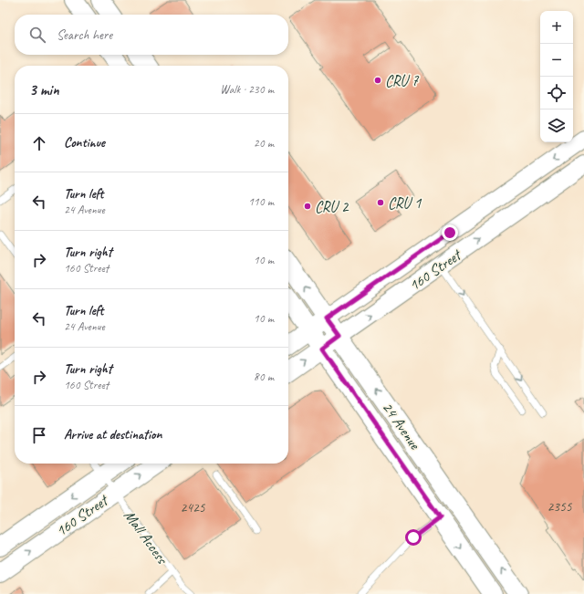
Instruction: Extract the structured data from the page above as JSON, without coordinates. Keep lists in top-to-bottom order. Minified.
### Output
{"streets":{"main road":["160 Street","24 Avenue"],"lane":["Mall Access"]},"crossings":[["160 Street","24 Avenue"],["160 Street","Mall Access"]],"places":["CRU 7","CRU 1","CRU 2"],"house_numbers":["2355","2425"],"page":{"map_buttons":["+","−"],"search":"Search here","heading":["3 min","Walk · 230 m"],"list":[["Continue","20 m"],["Turn left","24 Avenue","110 m"],["Turn right","160 Street","10 m"],["Turn left","24 Avenue","10 m"],["Turn right","160 Street","80 m"],"Arrive at destination"]}}
